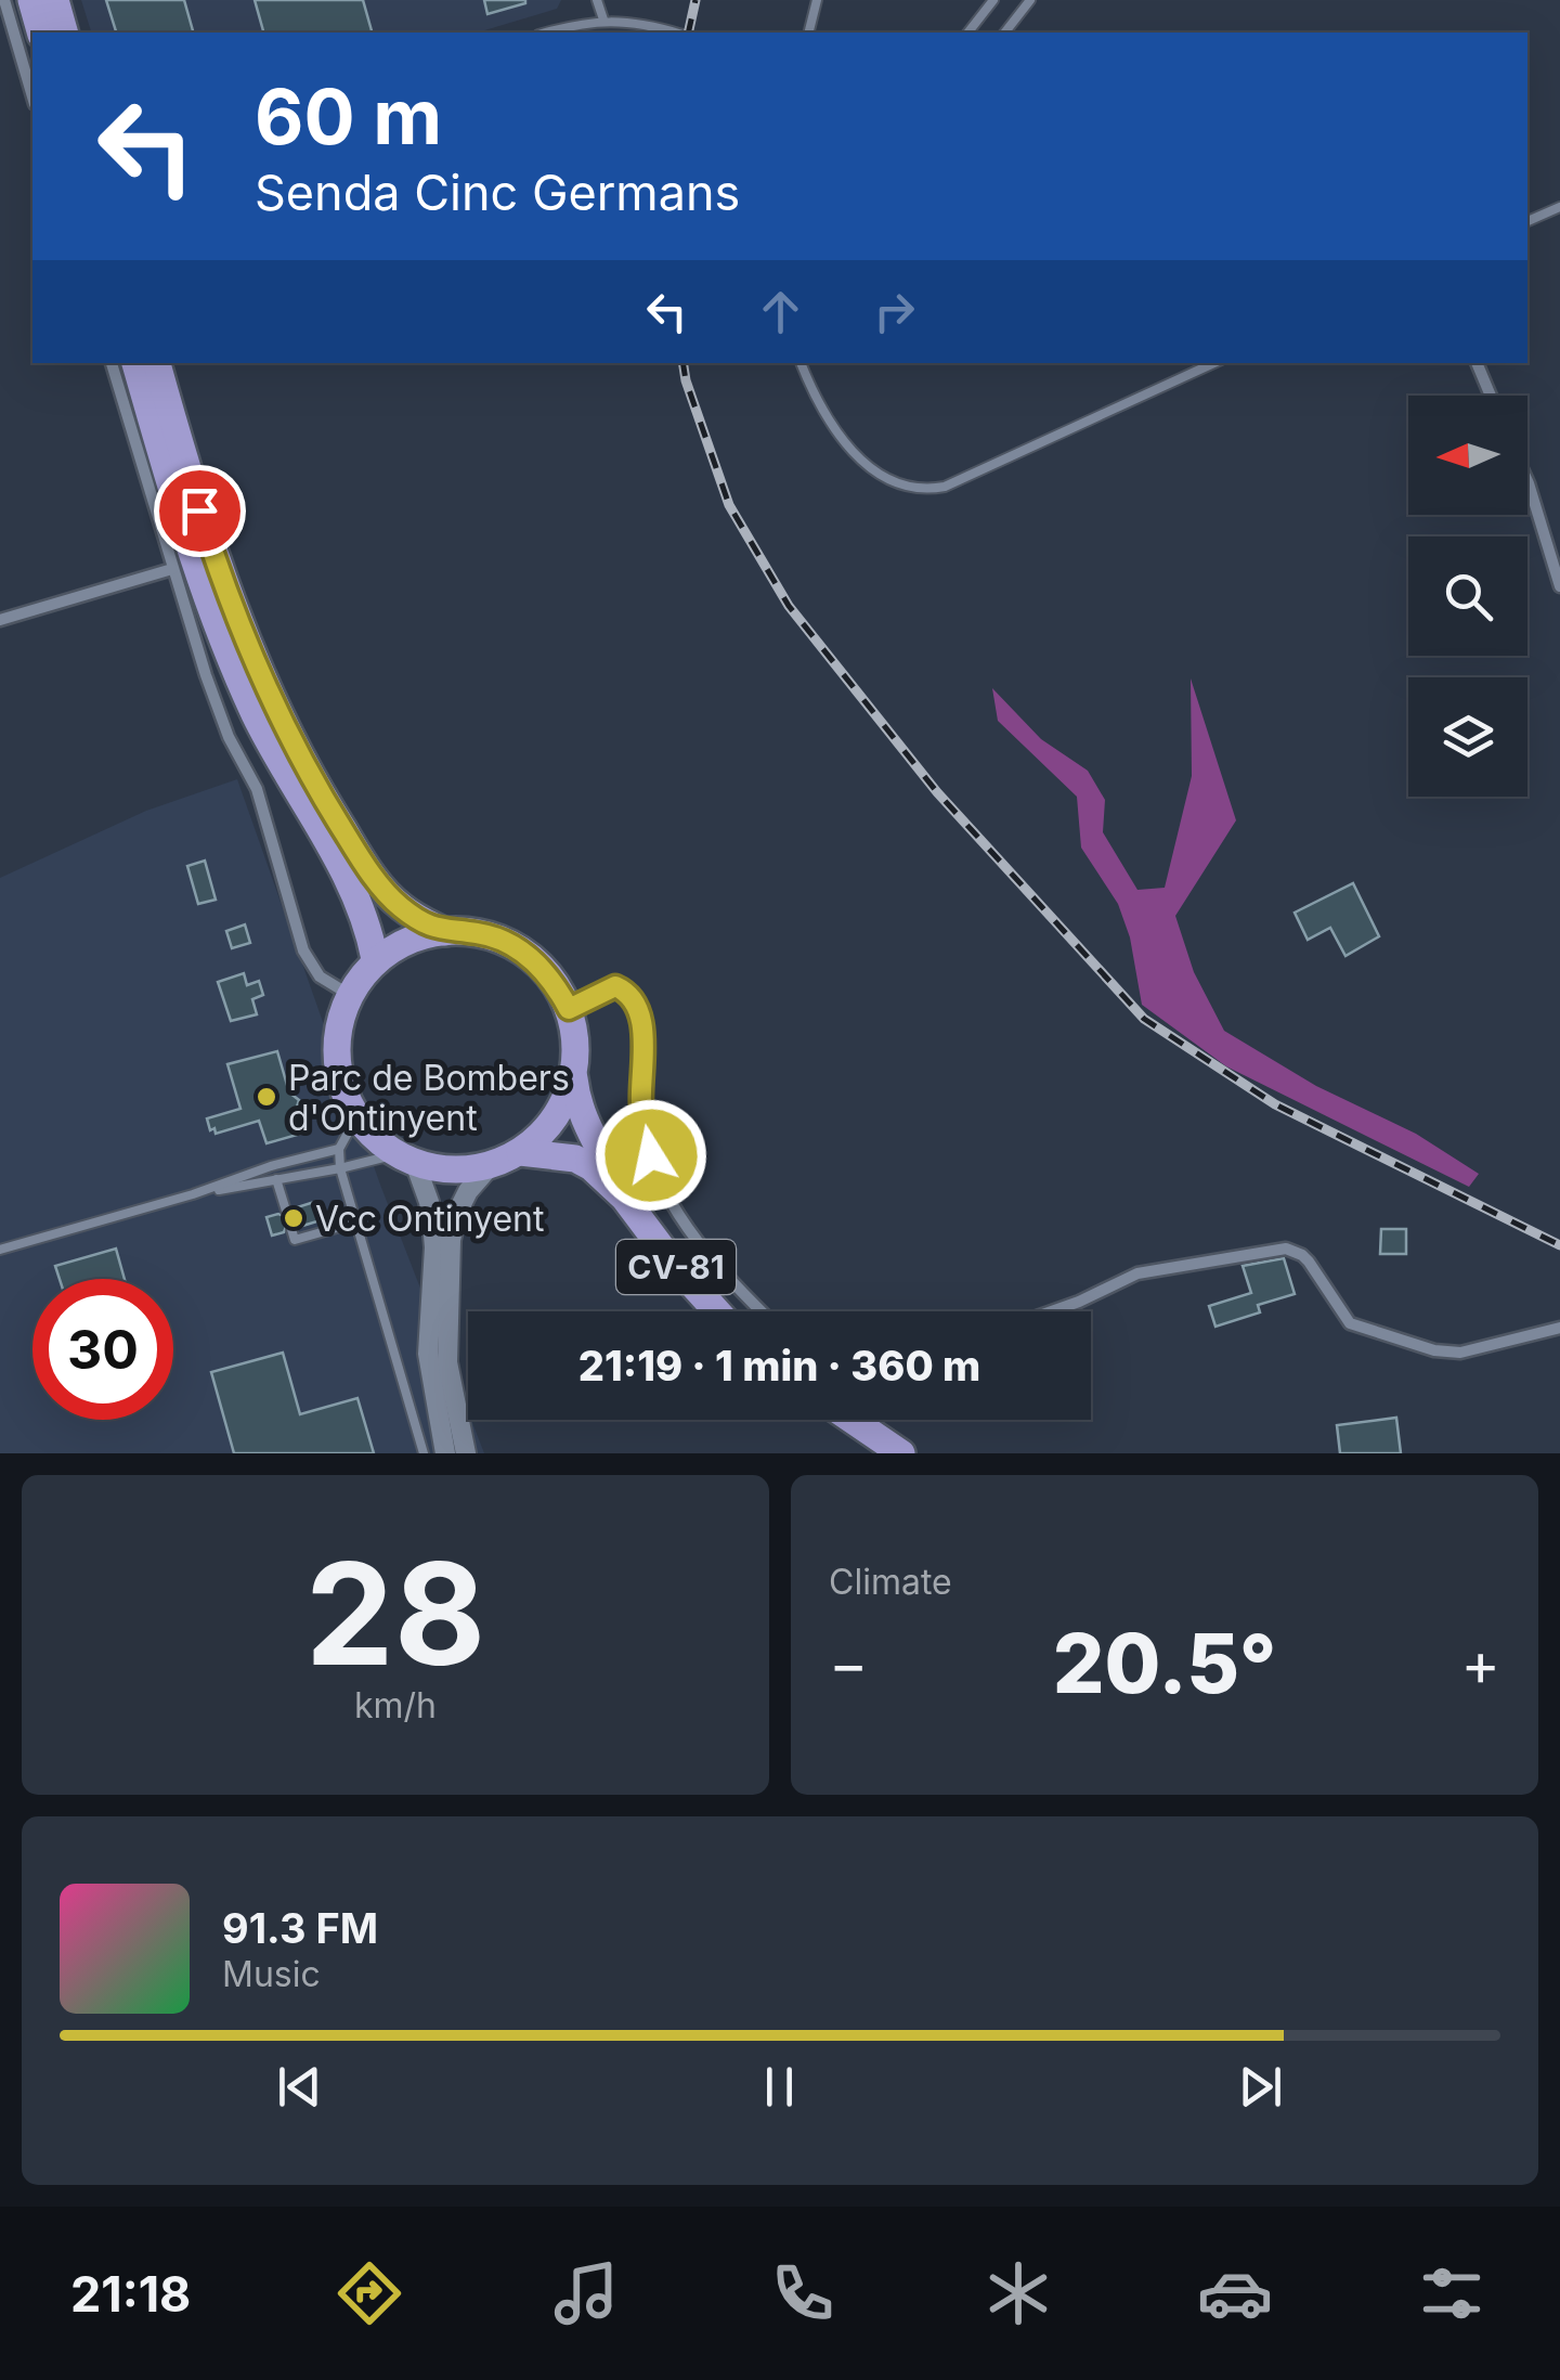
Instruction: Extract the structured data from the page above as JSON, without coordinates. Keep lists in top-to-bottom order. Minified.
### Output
{"streets":{"main road":["CV-81"]},"places":["Parc de Bombers d'Ontinyent","Vcc Ontinyent"],"north":"left","page":{"turn":["60 m","Senda Cinc Germans"],"limit":"30","trip":"21:19 · 1 min · 360 m","tile":[["28","km/h"],"Climate"],"heat":["−","20.5°","+"],"song":["91.3 FM","Music"],"tabs":"21:18"}}
